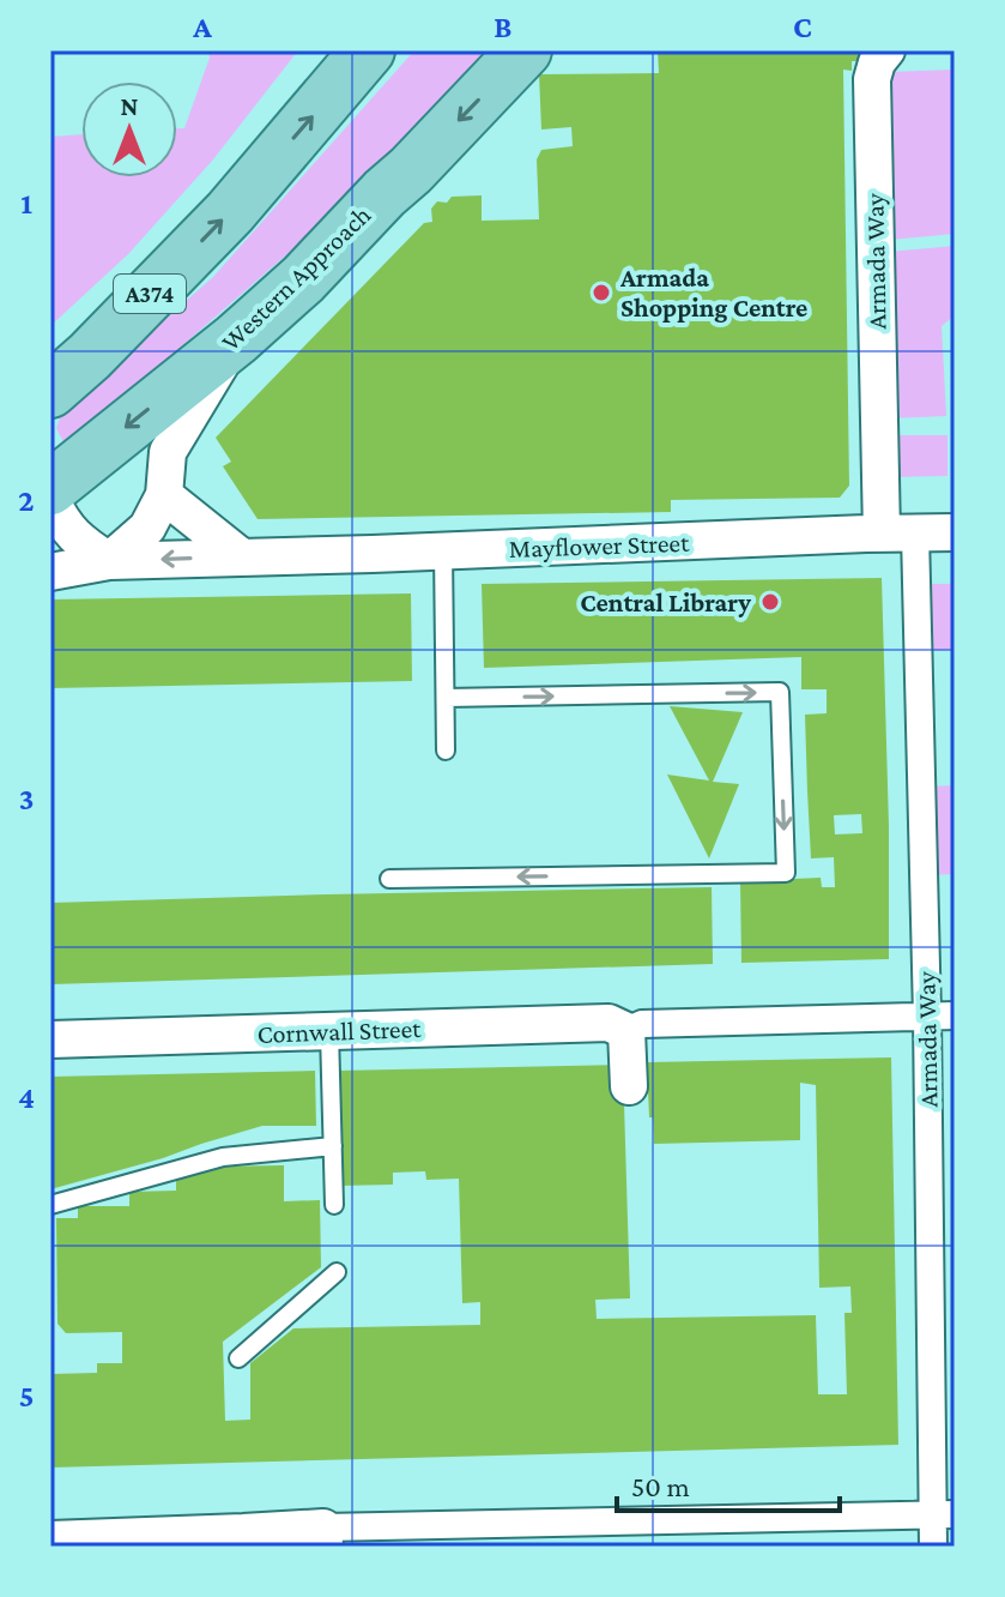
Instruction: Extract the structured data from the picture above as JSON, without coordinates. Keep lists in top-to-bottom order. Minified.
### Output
{"streets":{"main road":["Western Approach","A374"],"street":["Armada Way","Mayflower Street","Cornwall Street"]},"crossings":[["Armada Way","Mayflower Street"],["Armada Way","Cornwall Street"]],"places":["Armada Shopping Centre","Central Library"],"scale_bar":"50 m","north":"top","grid":{"columns":["A","B","C"],"rows":["1","2","3","4","5"]}}
